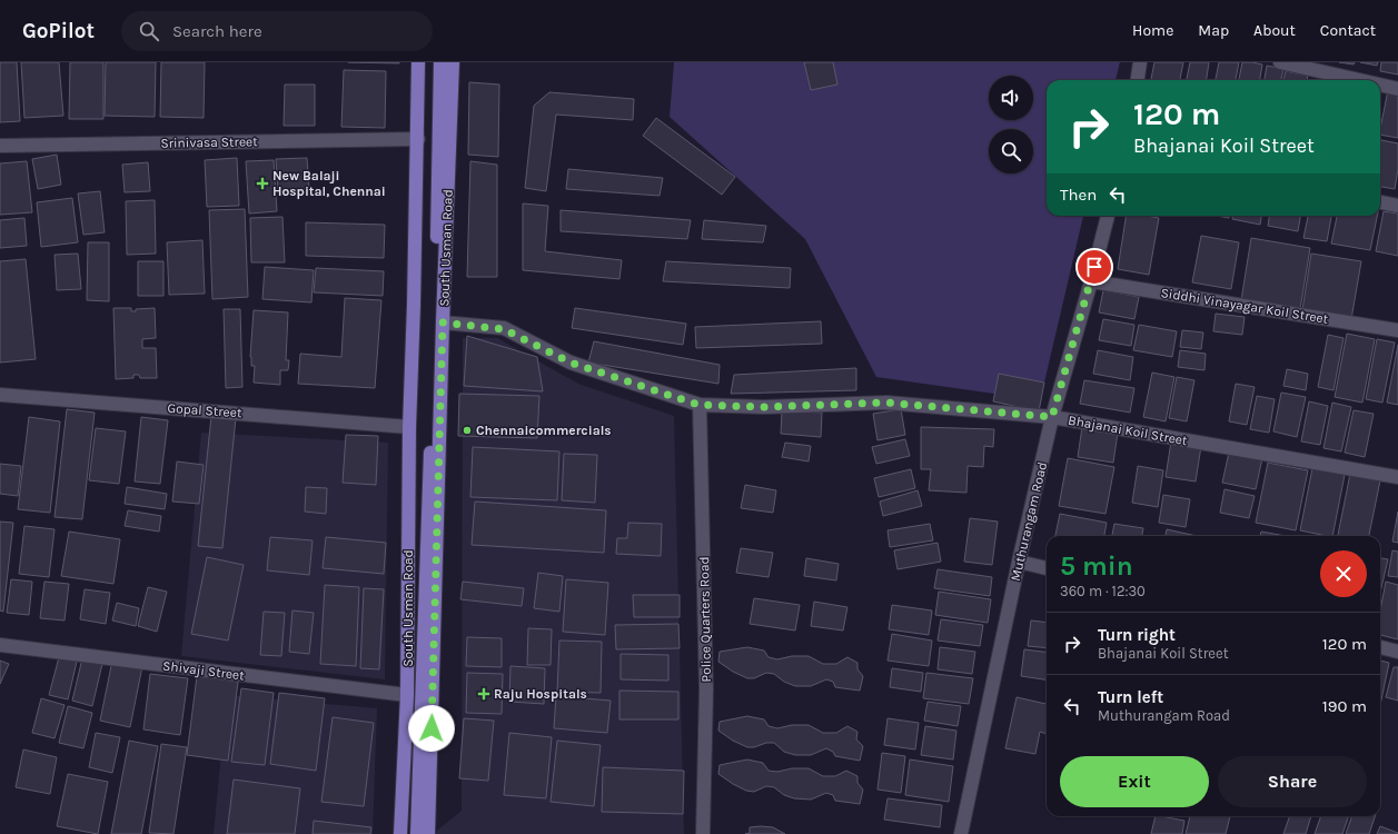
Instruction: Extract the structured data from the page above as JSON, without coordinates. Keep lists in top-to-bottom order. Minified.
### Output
{"streets":{"main road":["South Usman Road"],"street":["Srinivasa Street","Siddhi Vinayagar Koil Street","Gopal Street","Bhajanai Koil Street","Muthurangam Road","Police Quarters Road","Shivaji Street"]},"crossings":[["Srinivasa Street","South Usman Road"],["South Usman Road","Gopal Street"],["South Usman Road","Bhajanai Koil Street"],["South Usman Road","Shivaji Street"],["Siddhi Vinayagar Koil Street","Muthurangam Road"],["Bhajanai Koil Street","Muthurangam Road"],["Bhajanai Koil Street","Police Quarters Road"]],"places":{"health":["New Balaji Hospital, Chennai","Raju Hospitals"],"other":["Chennaicommercials"]},"page":{"header":"GoPilot","search":"Search here","nav":["Home","Map","About","Contact"],"turn":["120 m","Bhajanai Koil Street"],"then":"Then","heading":["5 min","360 m · 12:30"],"list":[{"name":"Turn right","note":"Bhajanai Koil Street","value":"120 m"},{"name":"Turn left","note":"Muthurangam Road","value":"190 m"}],"buttons":["Exit","Share"]}}
